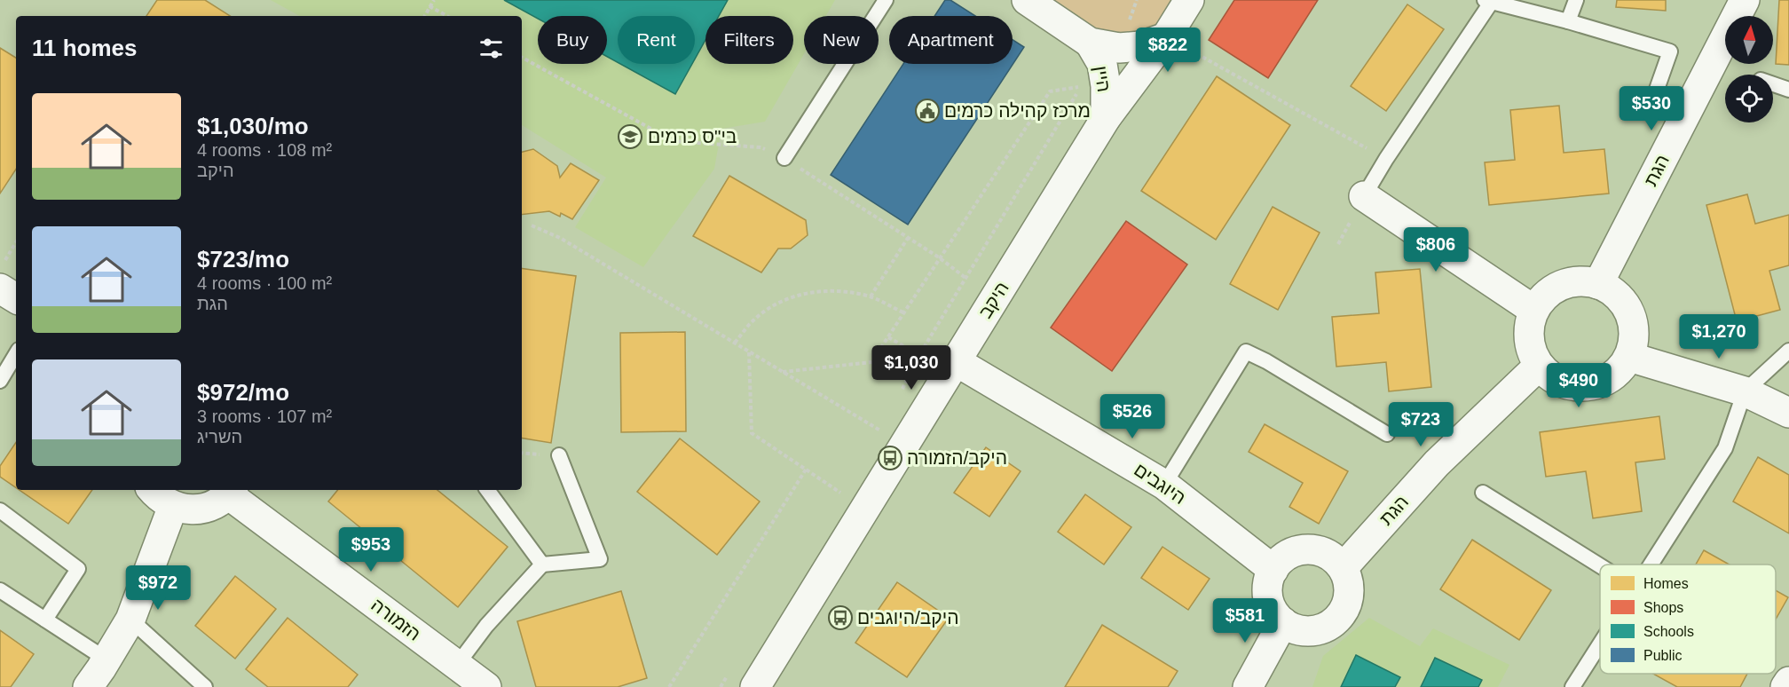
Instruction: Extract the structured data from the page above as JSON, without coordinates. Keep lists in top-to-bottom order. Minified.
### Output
{"streets":{"street":["היין","הגת","היקב","היוגבים","הזמורה"]},"crossings":[["היין","היקב"],["הגת","היוגבים"],["היקב","היוגבים"]],"places":{"public building":["מרכז קהילה כרמים"],"school or university":["בי\"ס כרמים"],"bus stop":["היקב/הזמורה","היקב/היוגבים"]},"legend":["Homes","Shops","Schools","Public"],"north":"top","page":{"chip":["Buy","Rent","Filters","New","Apartment"],"heading":"11 homes","price":["$822","$530","$806","$1,270","$1,030","$490","$526","$723","$953","$972","$581"],"list":[{"name":"$1,030/mo","note":"4 rooms · 108 m² · היקב"},{"name":"$723/mo","note":"4 rooms · 100 m² · הגת"},{"name":"$972/mo","note":"3 rooms · 107 m² · השריג"}]}}
